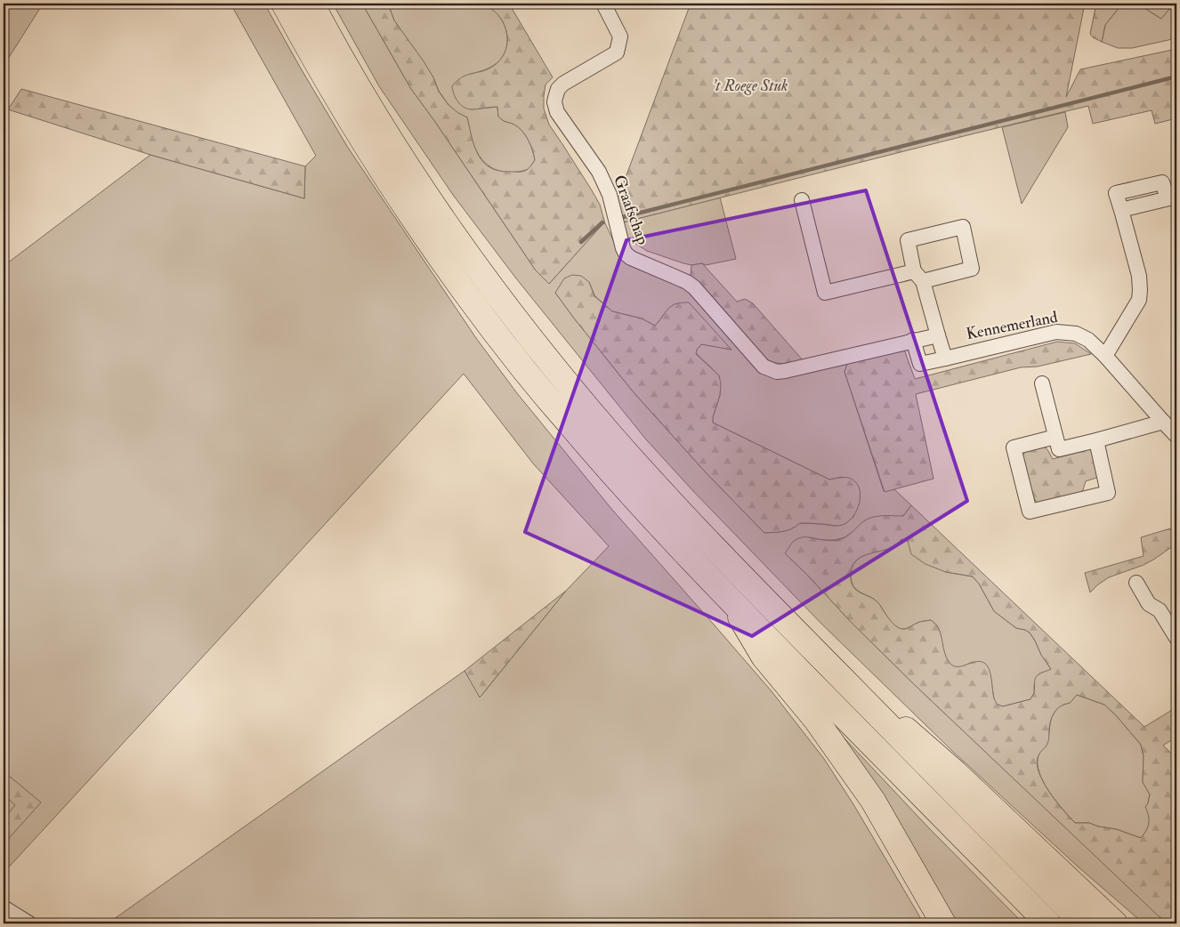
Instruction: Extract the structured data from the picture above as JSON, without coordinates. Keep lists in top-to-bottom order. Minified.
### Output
{"streets":{"street":["Graafschap","Kennemerland"]},"crossings":[["Graafschap","Kennemerland"]],"parks":["'t Roege Stuk"]}
